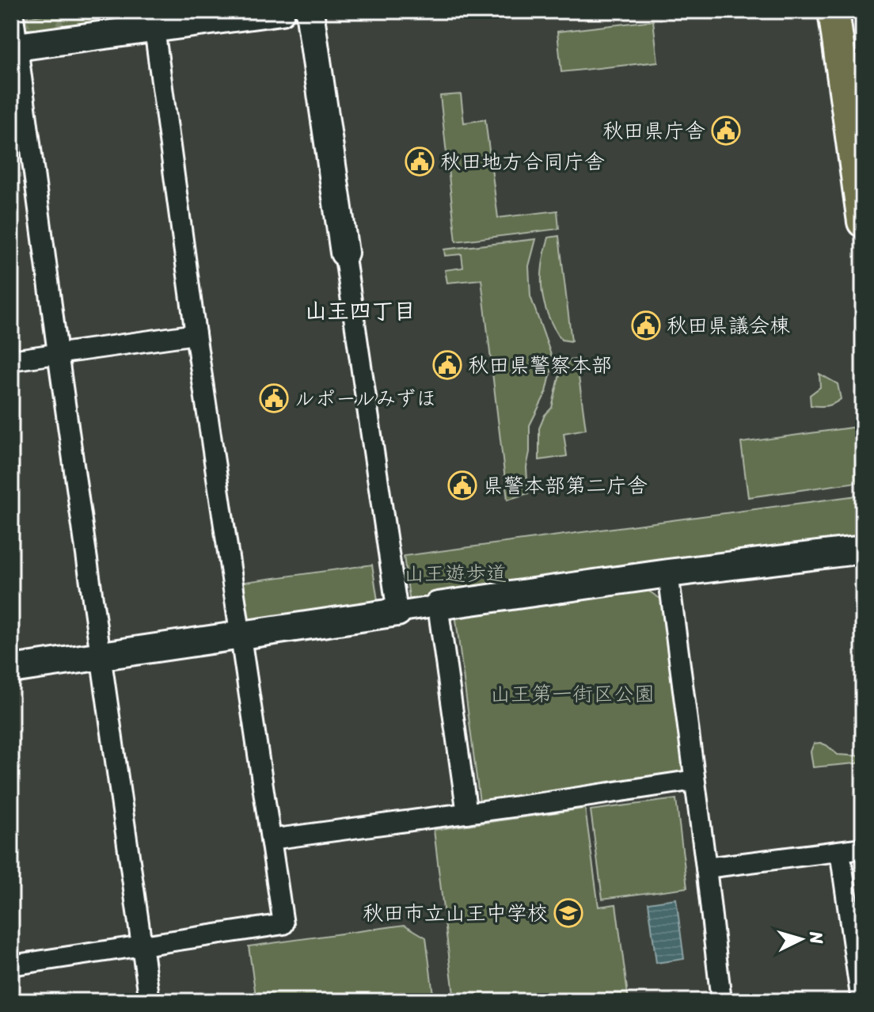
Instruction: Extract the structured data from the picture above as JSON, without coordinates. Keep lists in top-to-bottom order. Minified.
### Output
{"districts":["山王四丁目"],"parks":["山王遊歩道","山王第一街区公園"],"places":{"public building":["秋田県庁舎","秋田地方合同庁舎","秋田県議会棟","秋田県警察本部","ルポールみずほ","県警本部第二庁舎"],"school or university":["秋田市立山王中学校"]},"north":"right"}
